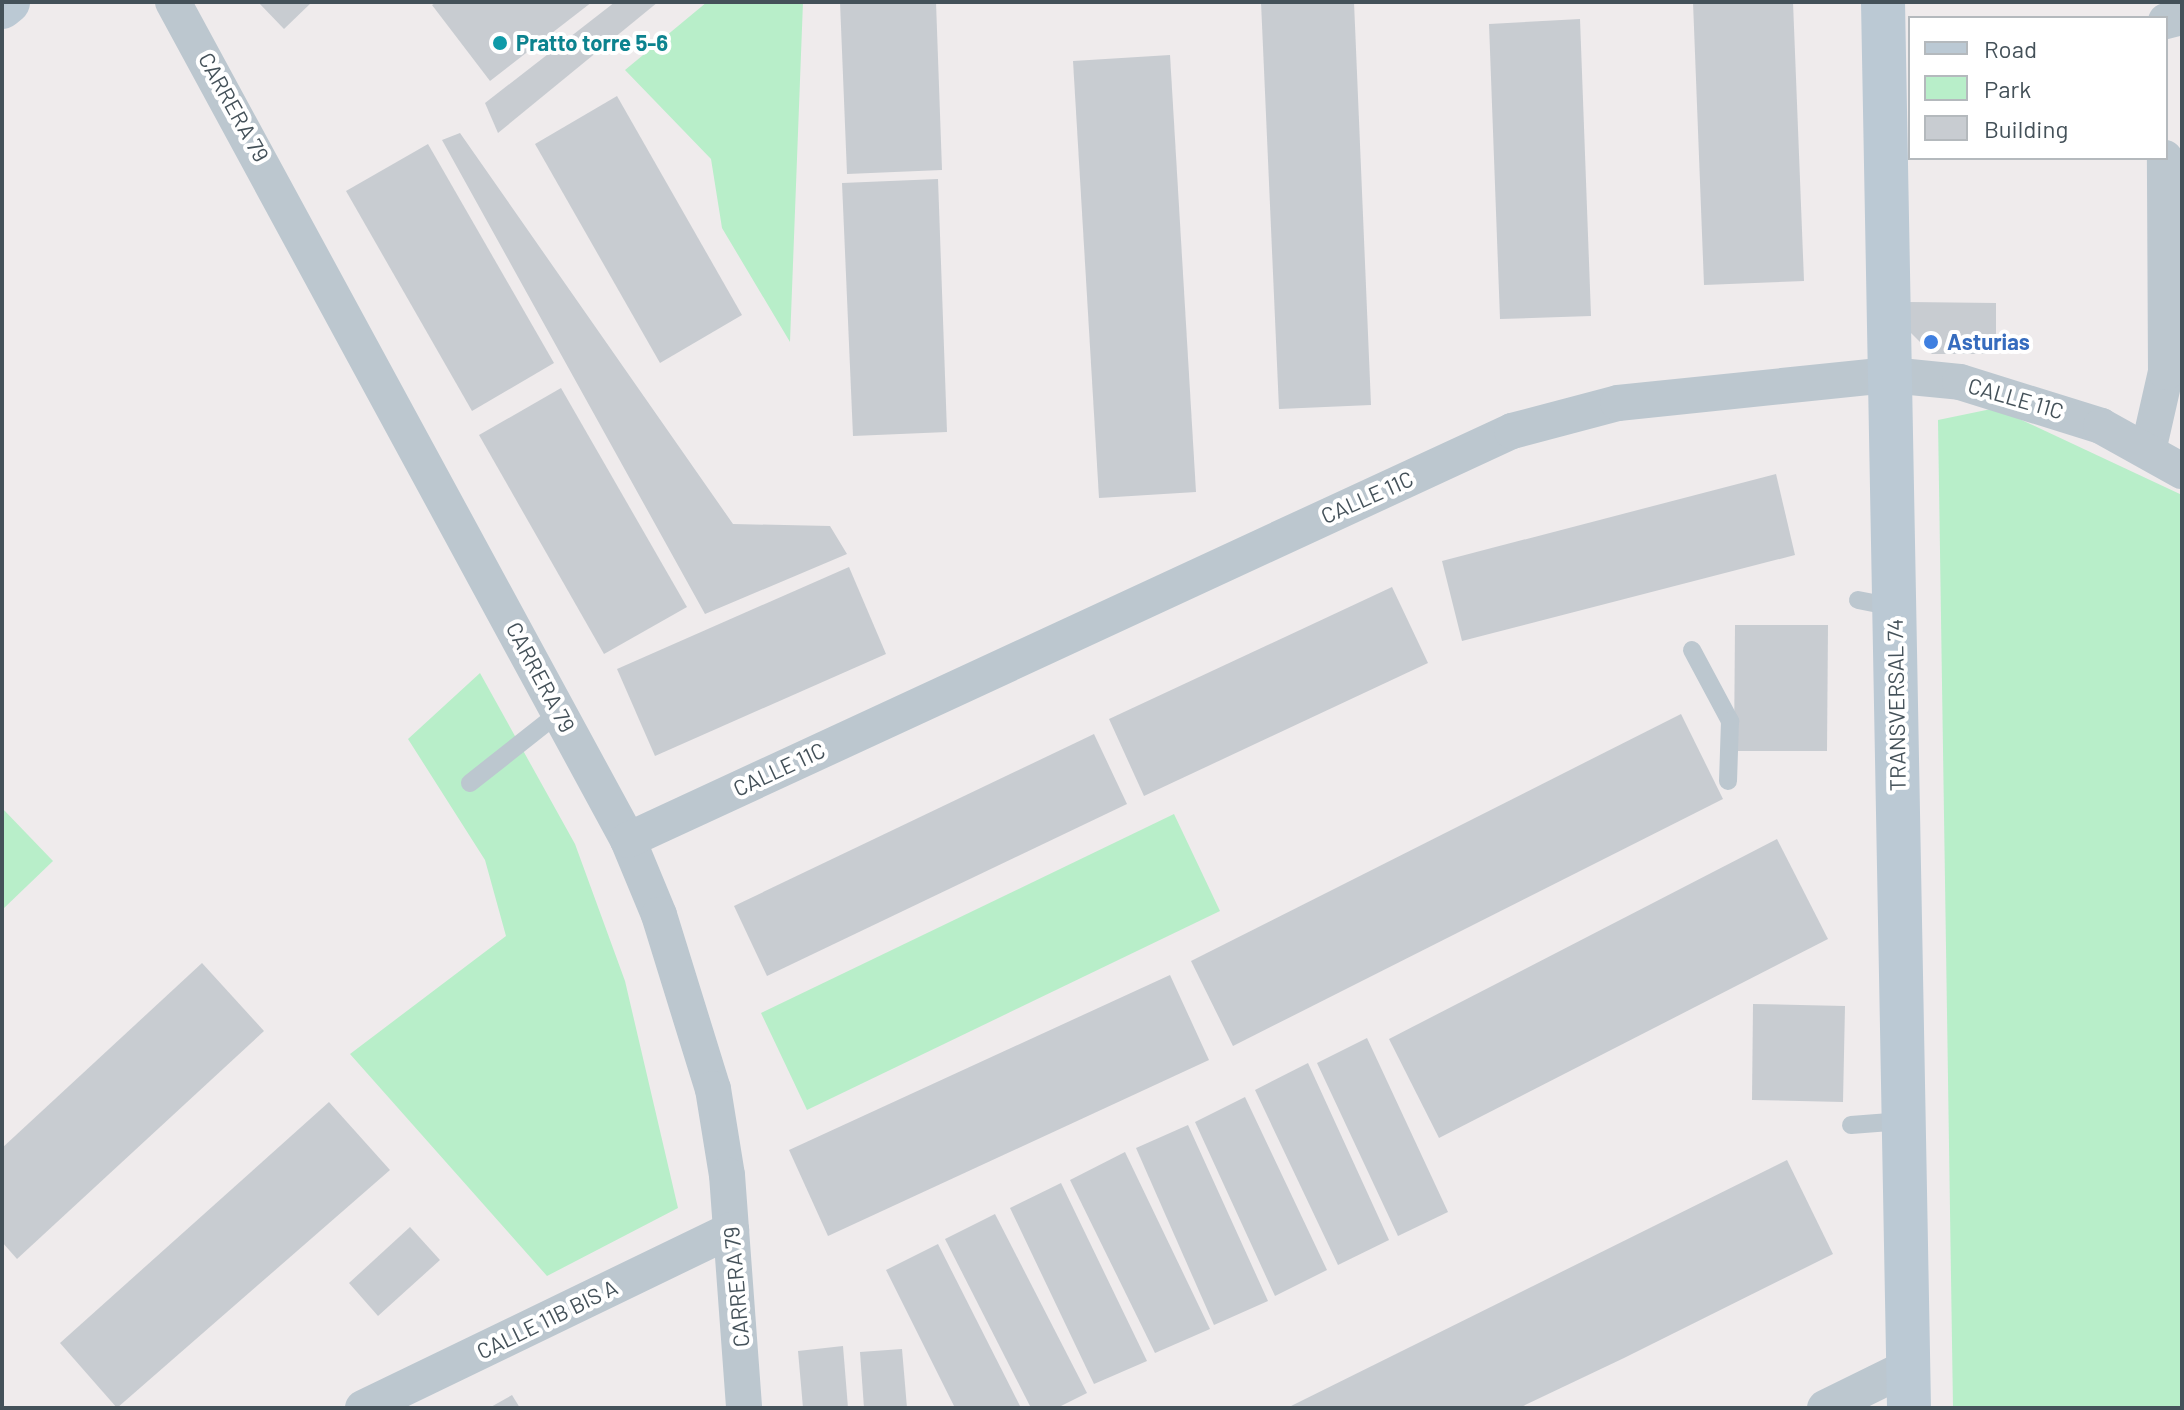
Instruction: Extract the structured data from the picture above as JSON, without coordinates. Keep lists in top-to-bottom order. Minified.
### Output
{"streets":{"street":["CARRERA 79","CALLE 11C","TRANSVERSAL 74","CALLE 11B BIS A"]},"crossings":[["CARRERA 79","CALLE 11C"],["CARRERA 79","CALLE 11B BIS A"],["CALLE 11C","TRANSVERSAL 74"]],"places":["Pratto torre 5-6","Asturias"],"legend":["Road","Park","Building"]}
